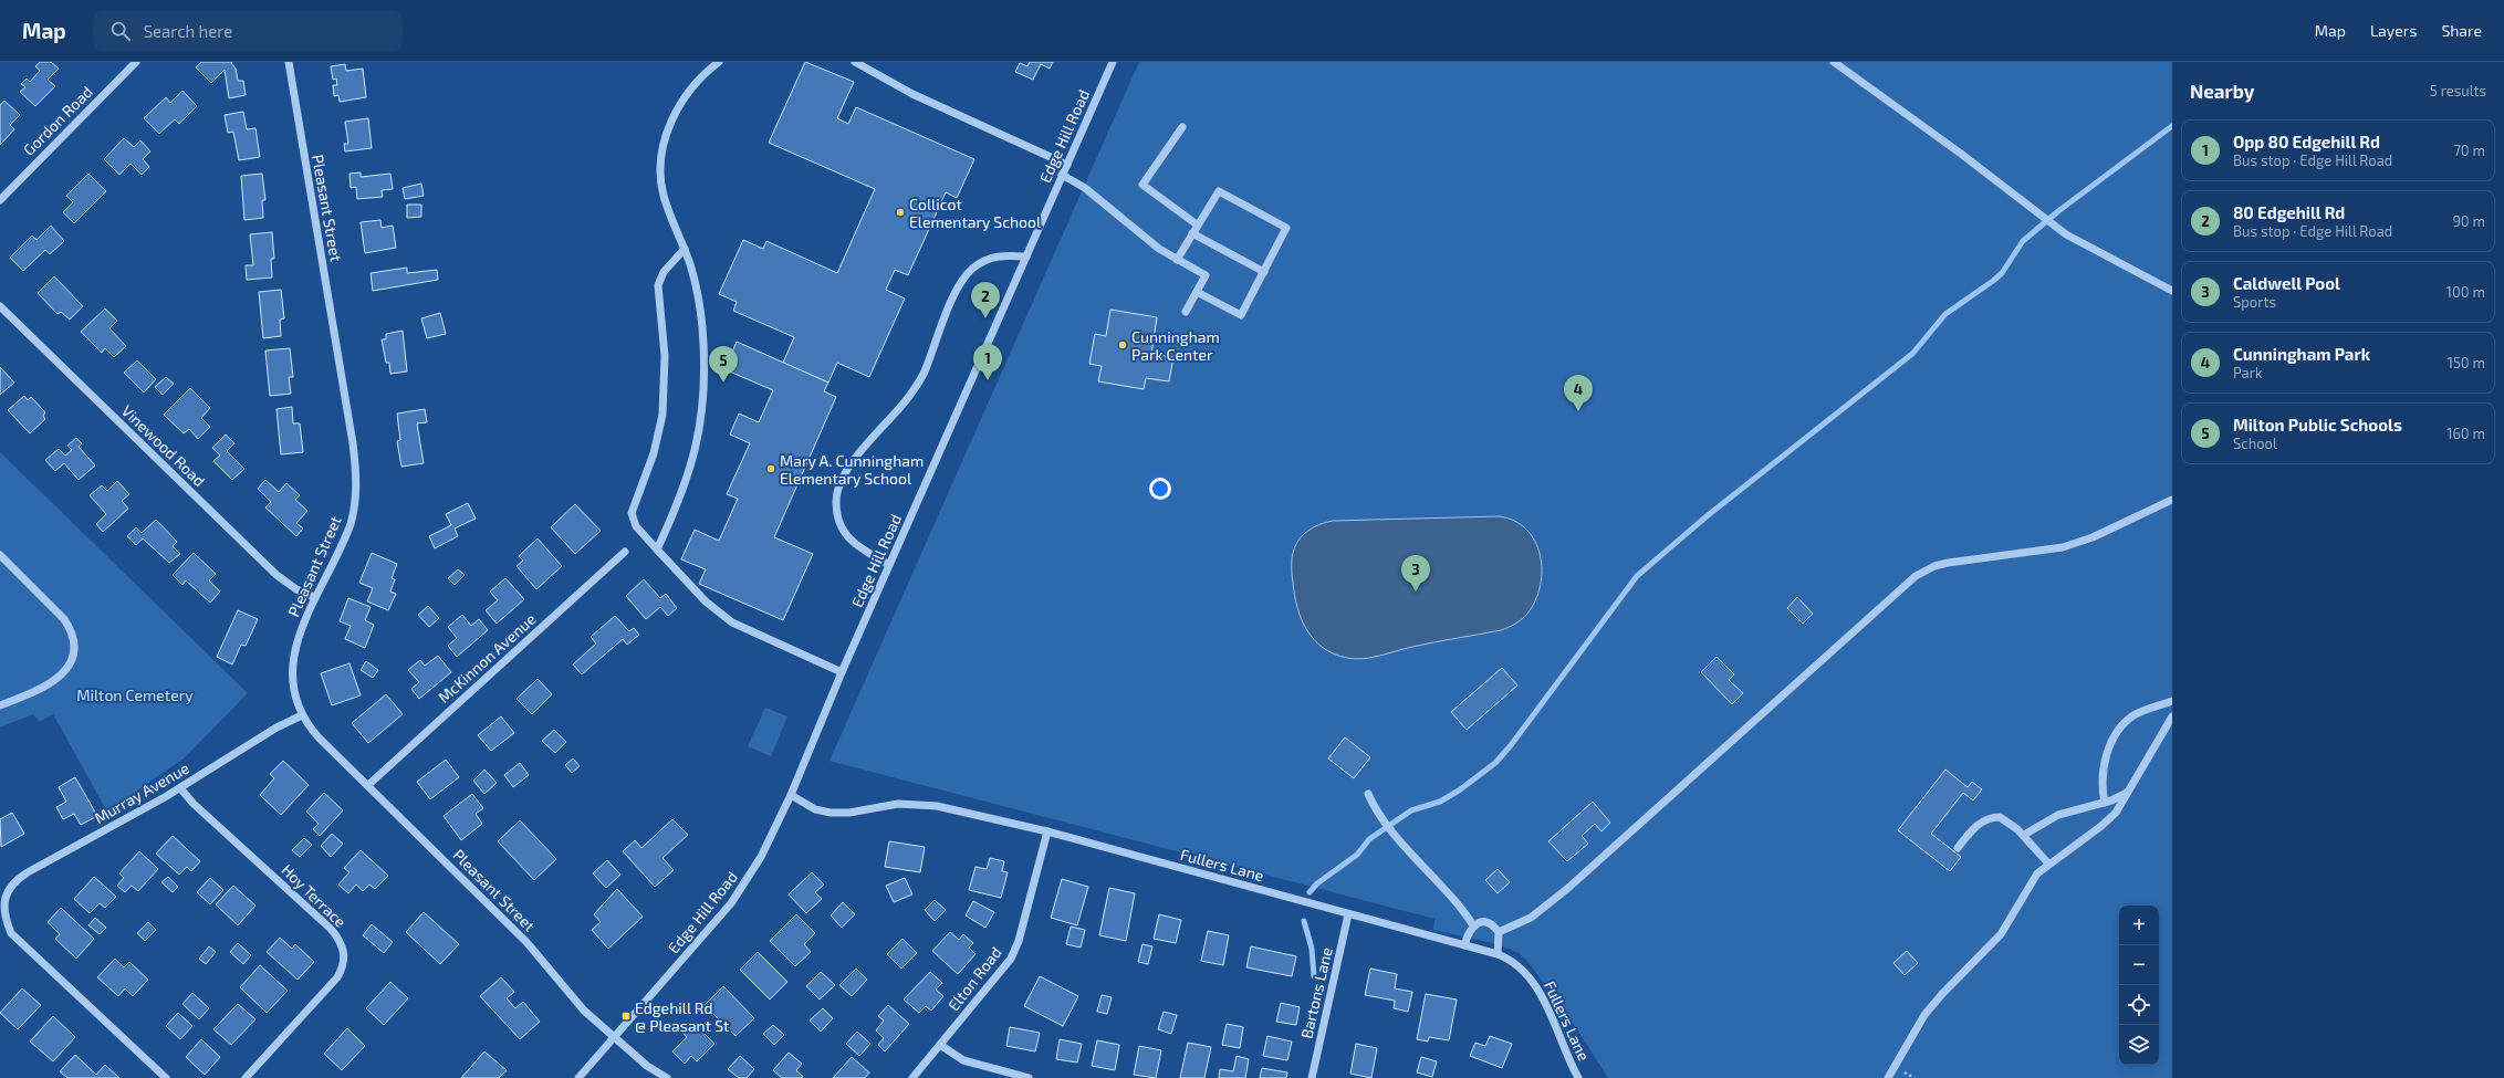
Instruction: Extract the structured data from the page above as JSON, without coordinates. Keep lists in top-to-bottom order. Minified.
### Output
{"streets":{"street":["Gordon Road","Edge Hill Road","Pleasant Street","Vinewood Road","McKinnon Avenue","Murray Avenue","Fullers Lane","Hoy Terrace","Elton Road","Bartons Lane"]},"crossings":[["Edge Hill Road","Pleasant Street"],["Edge Hill Road","Fullers Lane"],["Pleasant Street","Vinewood Road"],["Pleasant Street","McKinnon Avenue"],["Pleasant Street","Murray Avenue"],["Murray Avenue","Hoy Terrace"],["Fullers Lane","Elton Road"],["Fullers Lane","Bartons Lane"]],"parks":["Milton Cemetery"],"places":{"other":["Collicot Elementary School","Cunningham Park Center","Mary A. Cunningham Elementary School"],"transit":["Edgehill Rd @ Pleasant St"]},"page":{"header":"Map","search":"Search here","nav":["Map","Layers","Share"],"heading":["Nearby","5 results"],"list":[{"mark":"1","name":"Opp 80 Edgehill Rd","note":"Bus stop · Edge Hill Road","value":"70 m"},{"mark":"2","name":"80 Edgehill Rd","note":"Bus stop · Edge Hill Road","value":"90 m"},{"mark":"3","name":"Caldwell Pool","note":"Sports","value":"100 m"},{"mark":"4","name":"Cunningham Park","note":"Park","value":"150 m"},{"mark":"5","name":"Milton Public Schools","note":"School","value":"160 m"}],"pins":["2","1","5","4","3"],"map_buttons":["+","−"]}}
